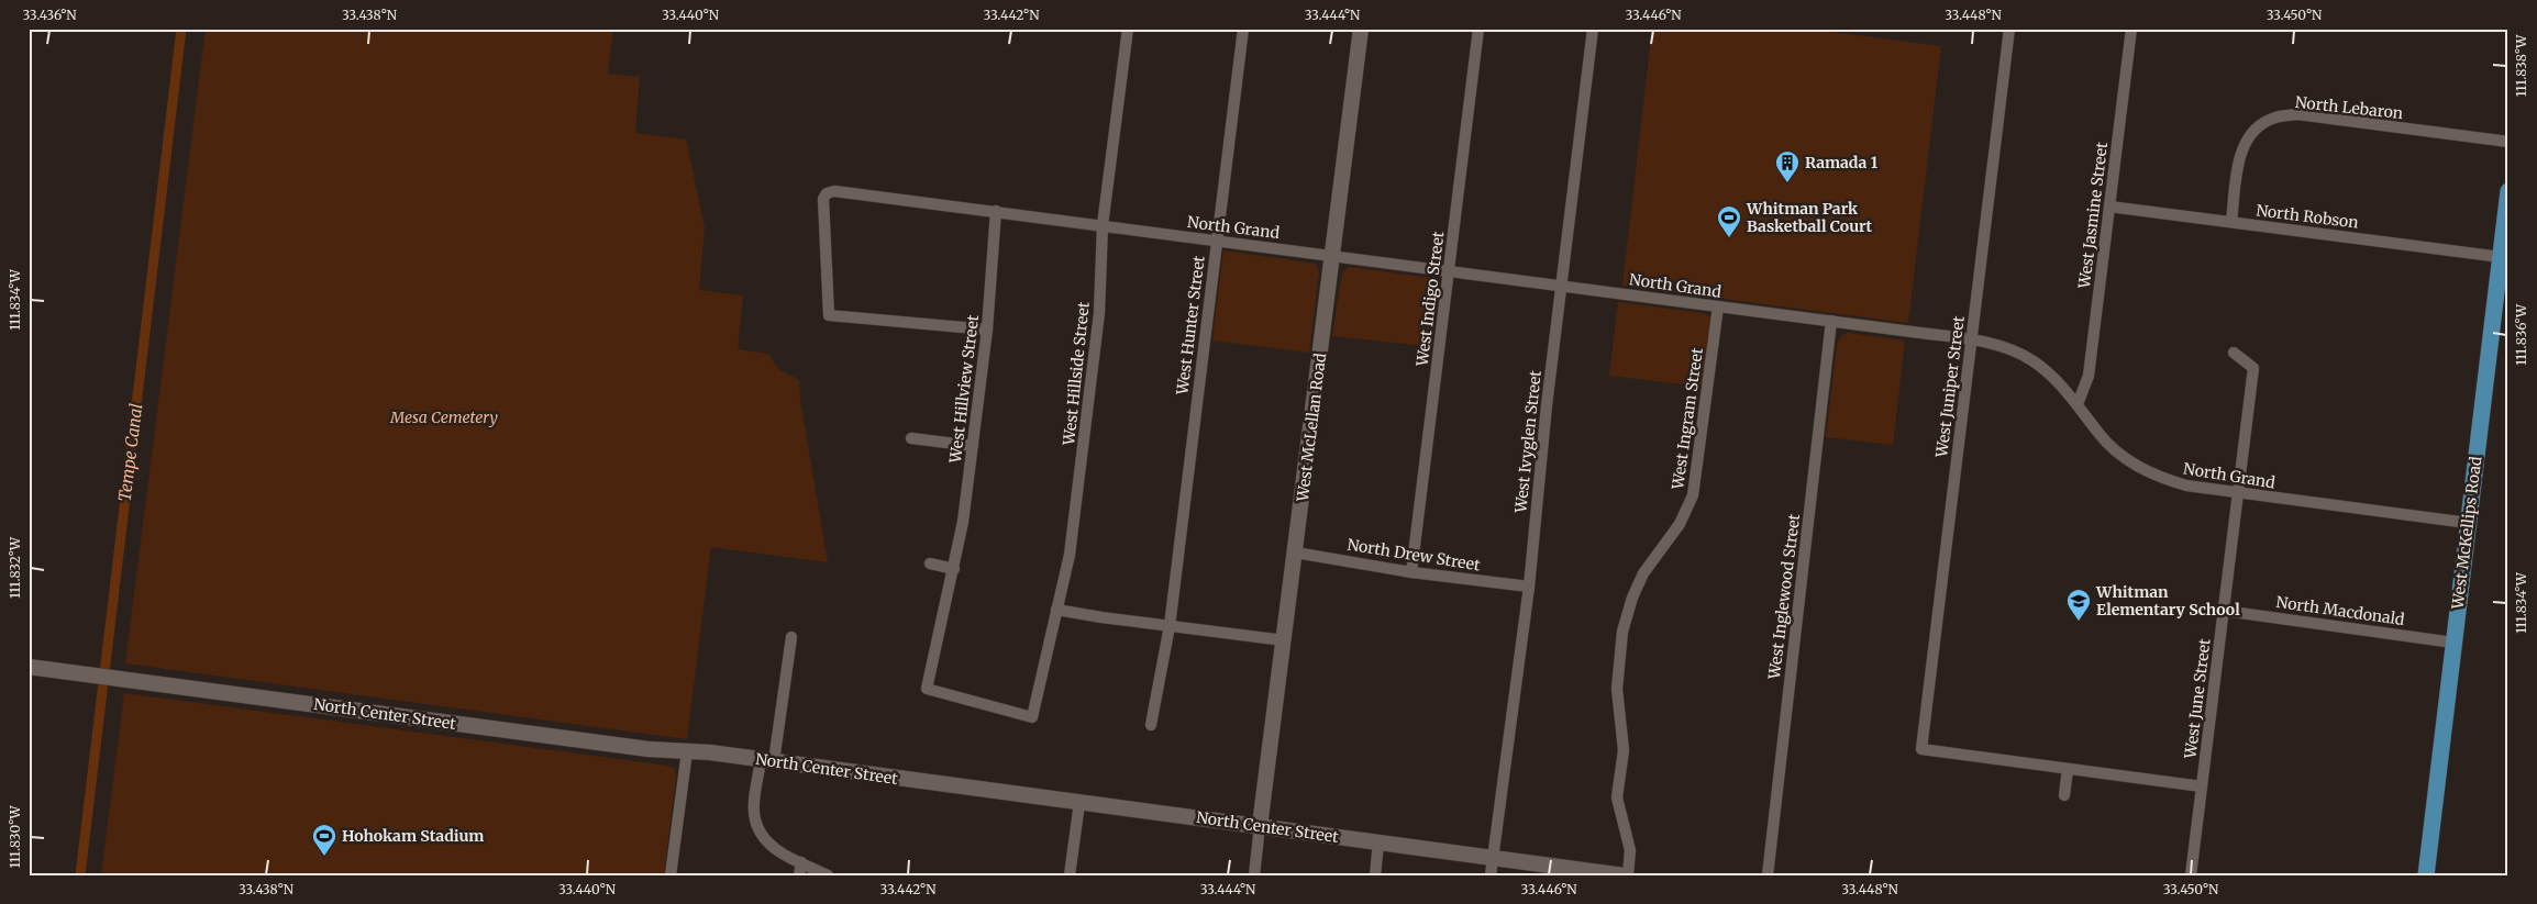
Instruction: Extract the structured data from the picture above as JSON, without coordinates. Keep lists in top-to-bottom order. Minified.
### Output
{"streets":{"main road":["West McKellips Road"],"street":["North Lebaron","West Jasmine Street","North Robson","North Grand","West Indigo Street","West Hunter Street","West Hillside Street","West Juniper Street","West Hillview Street","West Ingram Street","West McLellan Road","West Ivyglen Street","North Drew Street","West Inglewood Street","North Macdonald","West June Street","North Center Street"]},"crossings":[["North Lebaron","North Robson"],["West Jasmine Street","North Robson"],["West Jasmine Street","North Grand"],["North Robson","West McKellips Road"],["North Grand","West Indigo Street"],["North Grand","West Hunter Street"],["North Grand","West Hillside Street"],["North Grand","West Juniper Street"],["North Grand","West Hillview Street"],["North Grand","West Ingram Street"],["North Grand","West McLellan Road"],["North Grand","West Ivyglen Street"],["North Grand","West McKellips Road"],["North Grand","West Inglewood Street"],["North Grand","West June Street"],["West Indigo Street","North Drew Street"],["West Hillside Street","West Hillview Street"],["West McLellan Road","North Drew Street"],["West McLellan Road","North Center Street"],["West Ivyglen Street","North Drew Street"],["West Ivyglen Street","North Center Street"],["West McKellips Road","North Macdonald"],["North Macdonald","West June Street"]],"water":["Tempe Canal"],"parks":["Mesa Cemetery"],"places":{"building":["Ramada 1"],"sports":["Whitman Park Basketball Court","Hohokam Stadium"],"school or university":["Whitman Elementary School"]},"coordinates":["33.436°N","33.438°N","33.440°N","33.442°N","33.444°N","33.446°N","33.448°N","33.450°N","111.838°W","111.834°W","111.836°W","111.832°W","111.830°W"]}
